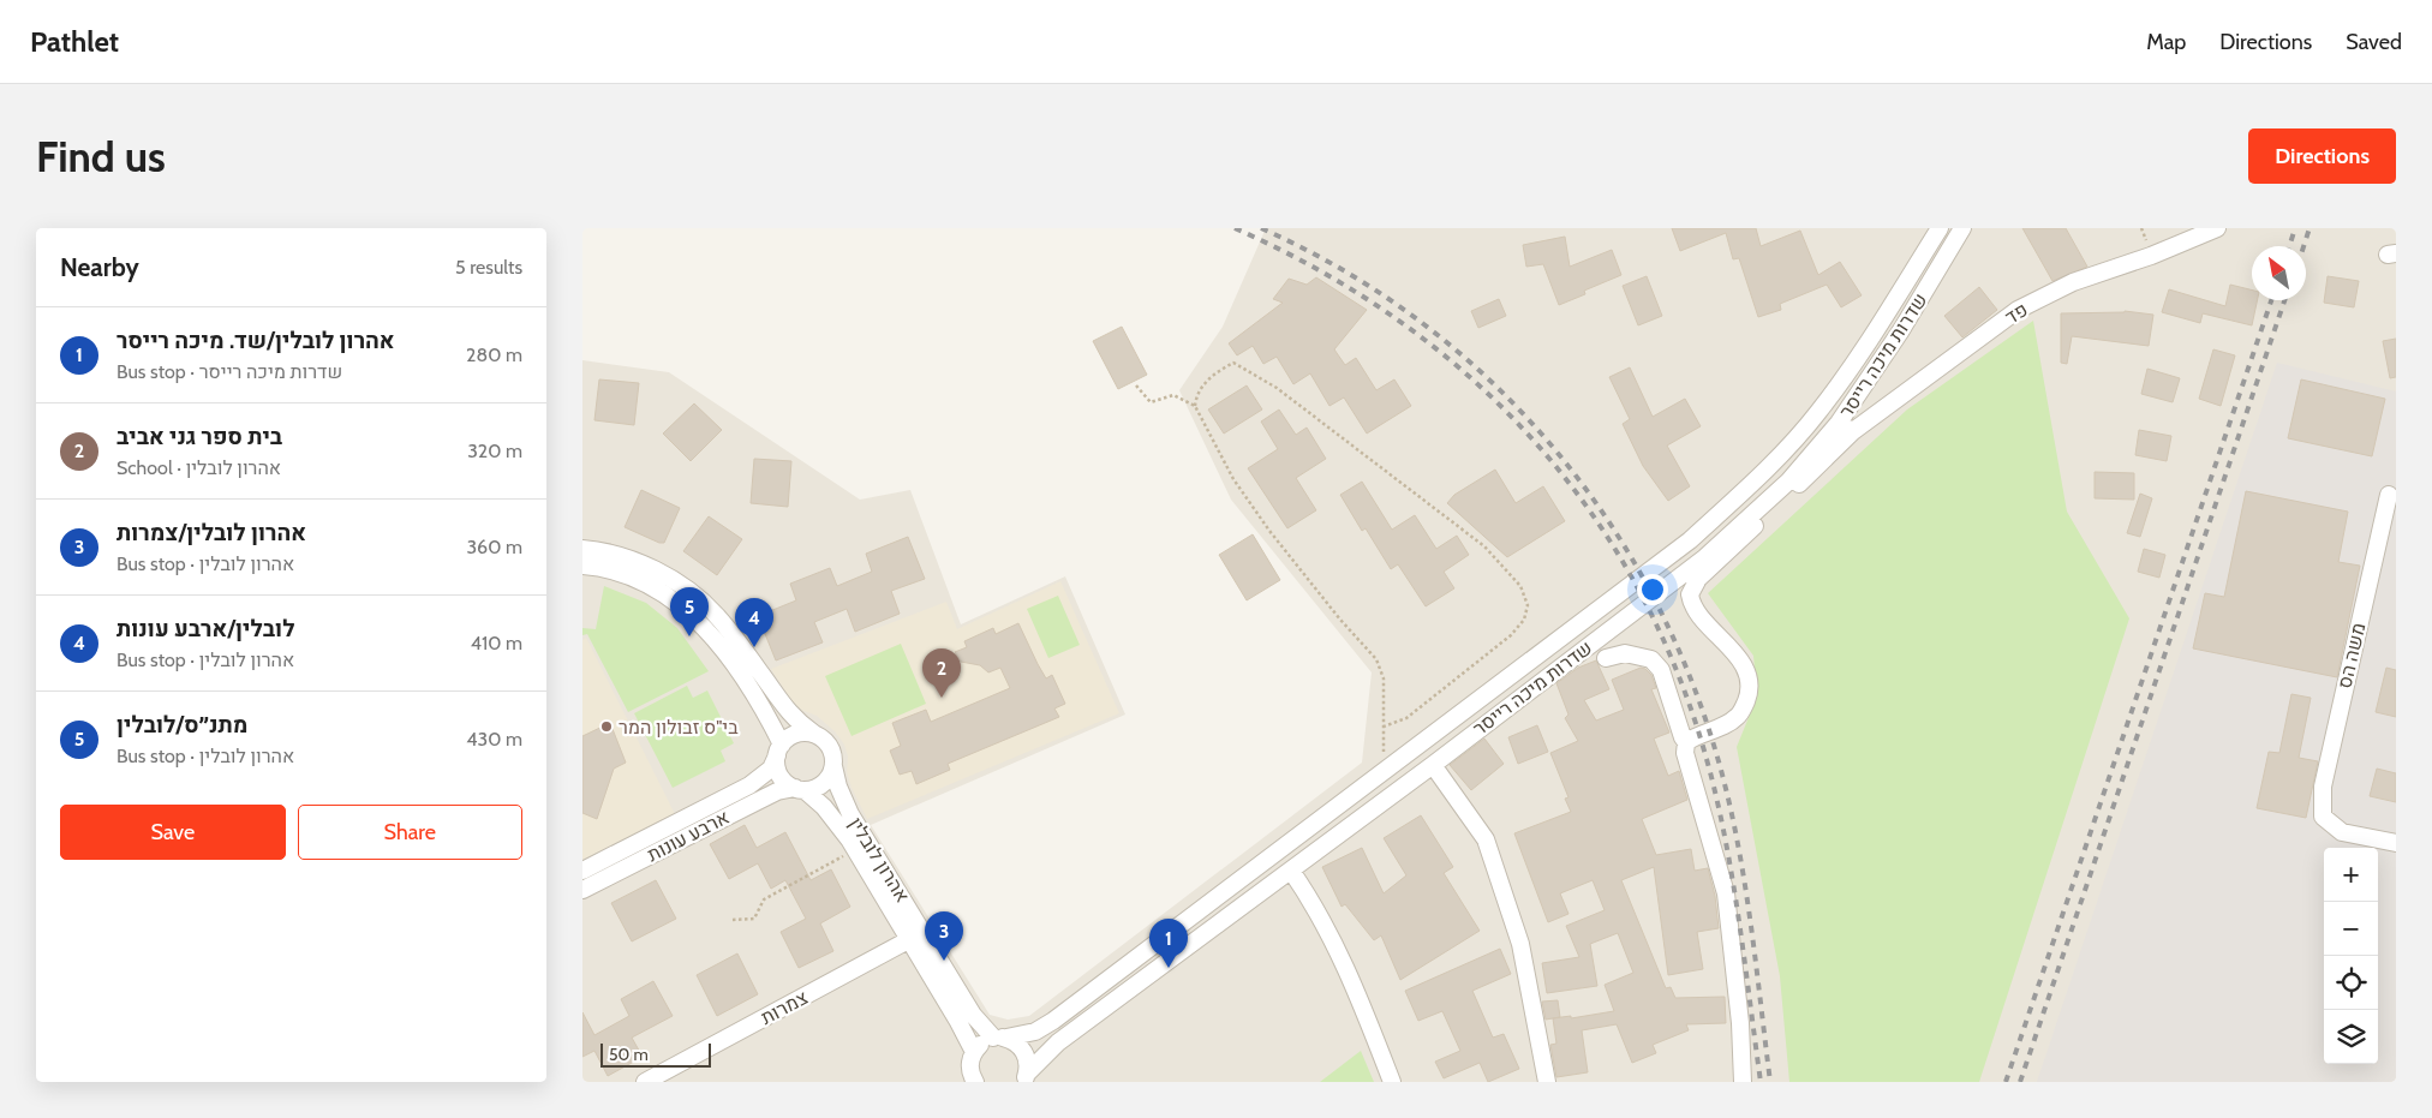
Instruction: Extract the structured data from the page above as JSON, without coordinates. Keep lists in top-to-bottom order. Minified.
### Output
{"streets":{"street":["פד","שדרות מיכה רייסר","משה הס","ארבע עונות","אהרון לובלין","צמרות"]},"crossings":[["פד","שדרות מיכה רייסר"],["שדרות מיכה רייסר","אהרון לובלין"],["ארבע עונות","אהרון לובלין"],["אהרון לובלין","צמרות"]],"places":["בי\"ס זבולון המר"],"scale_bar":"50 m","north":"top left","page":{"header":"Pathlet","nav":["Map","Directions","Saved"],"buttons":["Directions",["Save","Share"]],"title":"Find us","heading":["Nearby","5 results"],"list":[{"mark":"1","name":"אהרון לובלין/שד. מיכה רייסר","note":"Bus stop · שדרות מיכה רייסר","value":"280 m"},{"mark":"2","name":"בית ספר גני אביב","note":"School · אהרון לובלין","value":"320 m"},{"mark":"3","name":"אהרון לובלין/צמרות","note":"Bus stop · אהרון לובלין","value":"360 m"},{"mark":"4","name":"לובלין/ארבע עונות","note":"Bus stop · אהרון לובלין","value":"410 m"},{"mark":"5","name":"מתנ״ס/לובלין","note":"Bus stop · אהרון לובלין","value":"430 m"}],"pins":["5","4","2","3","1"],"map_buttons":["+","−"],"scale":"50 m"}}
